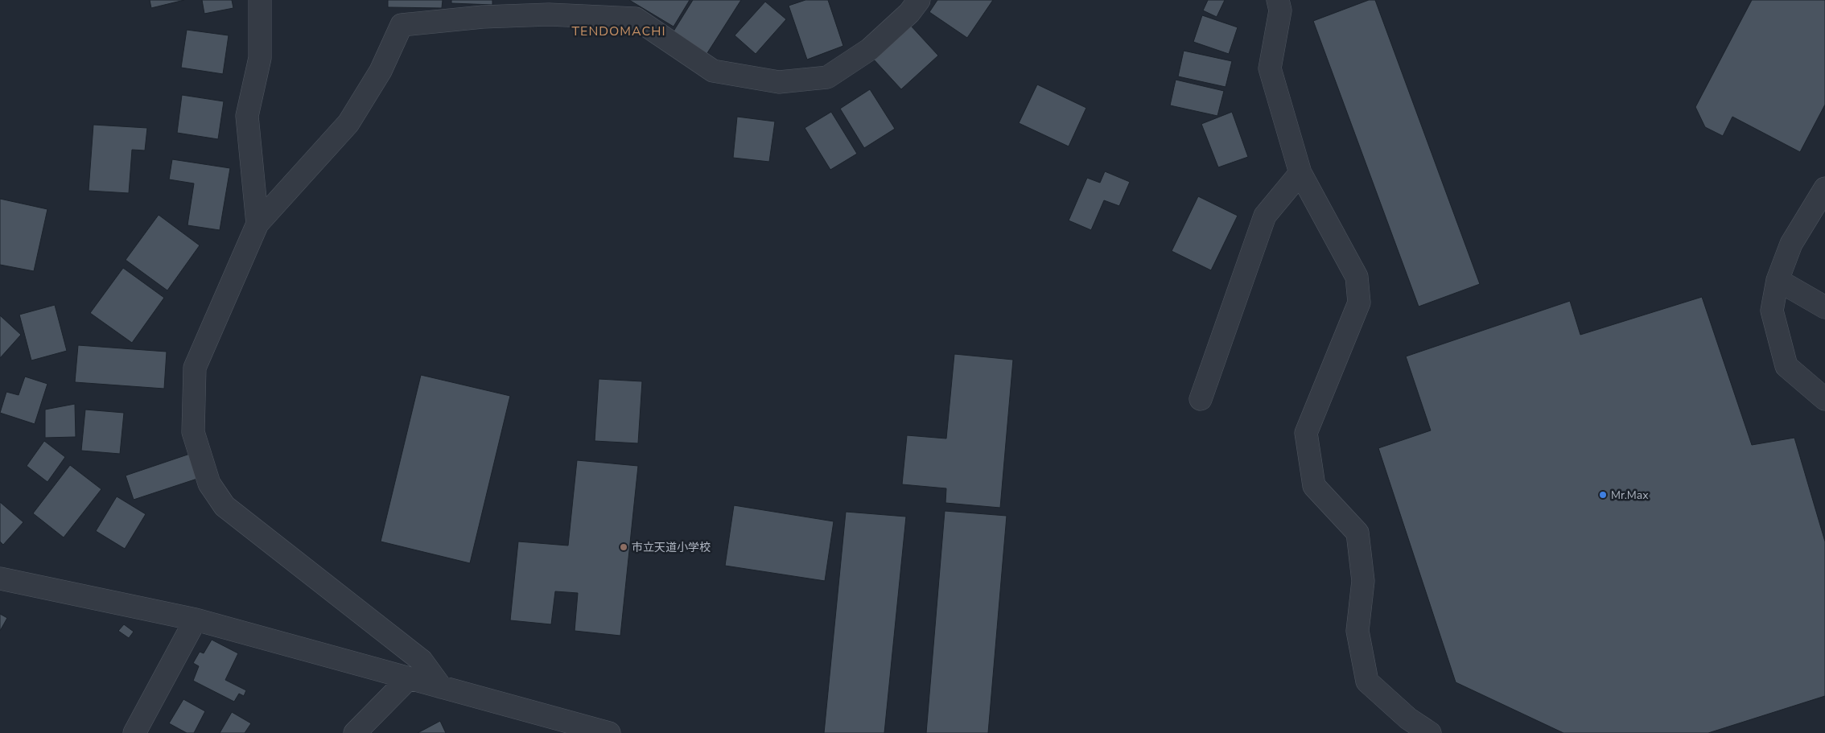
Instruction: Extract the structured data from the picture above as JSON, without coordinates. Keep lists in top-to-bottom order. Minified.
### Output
{"districts":["TENDOMACHI"],"places":["Mr.Max","市立天道小学校"]}
